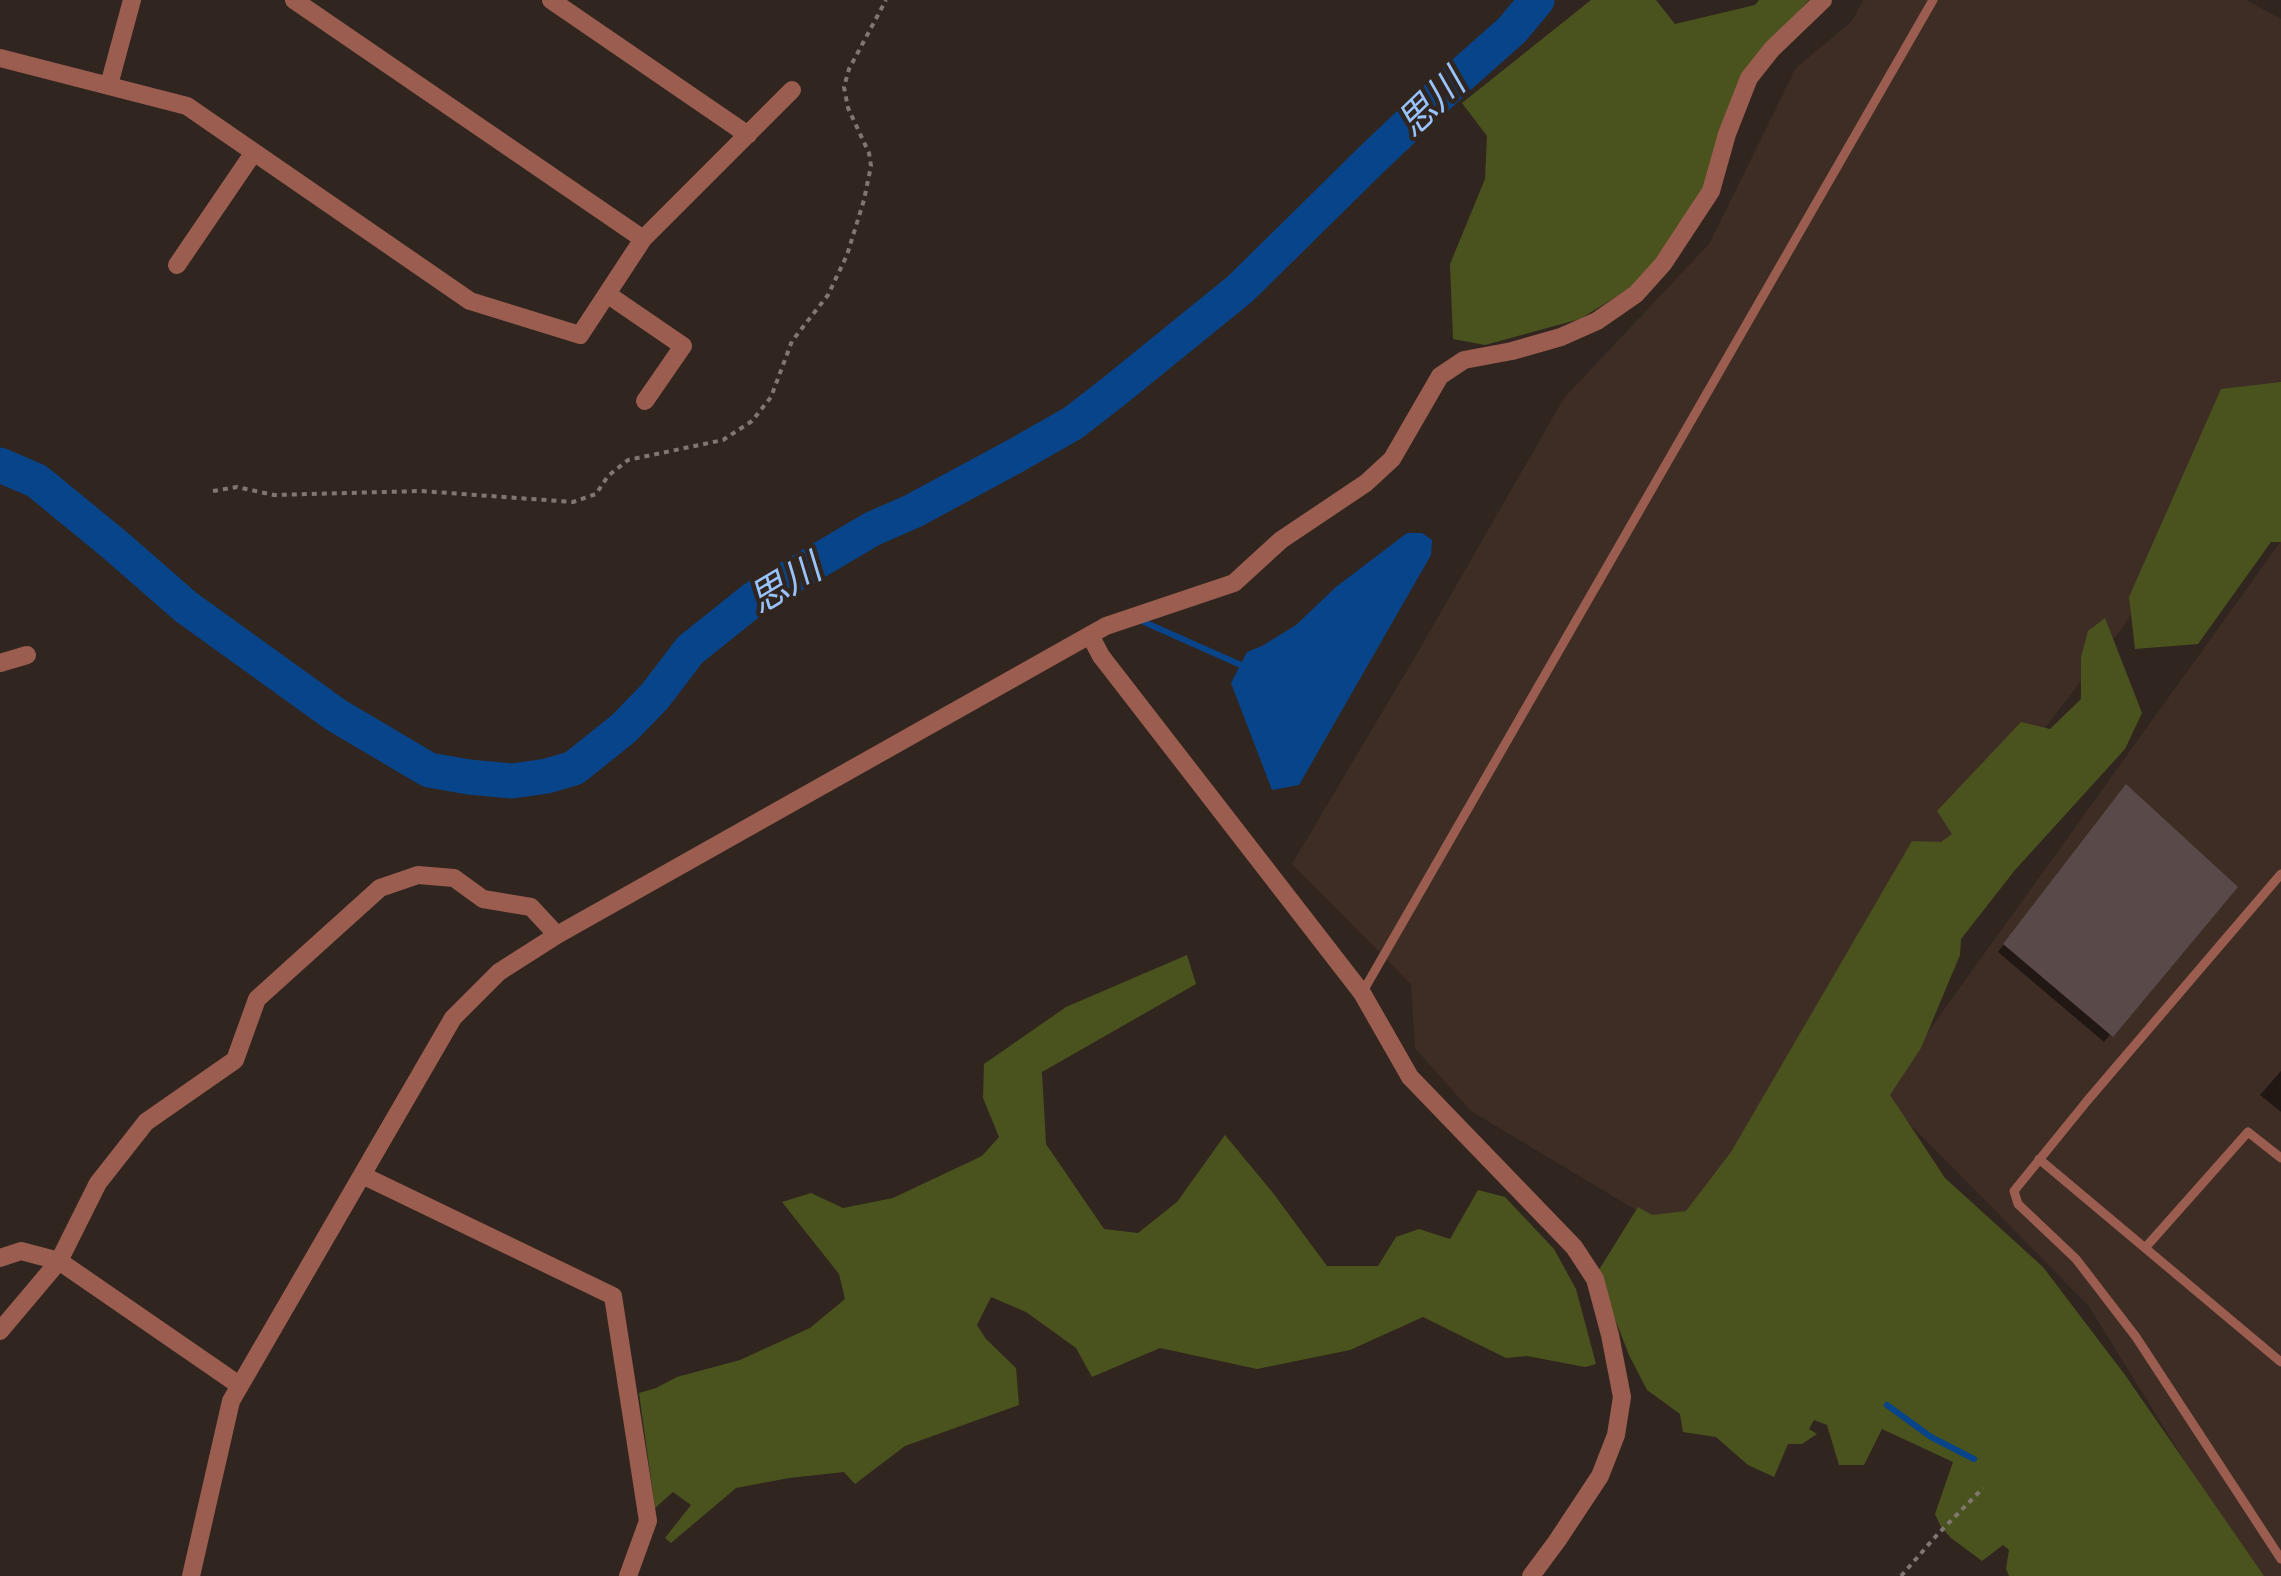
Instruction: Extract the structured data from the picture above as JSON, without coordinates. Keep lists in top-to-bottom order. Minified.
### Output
{"water":["思川"]}
